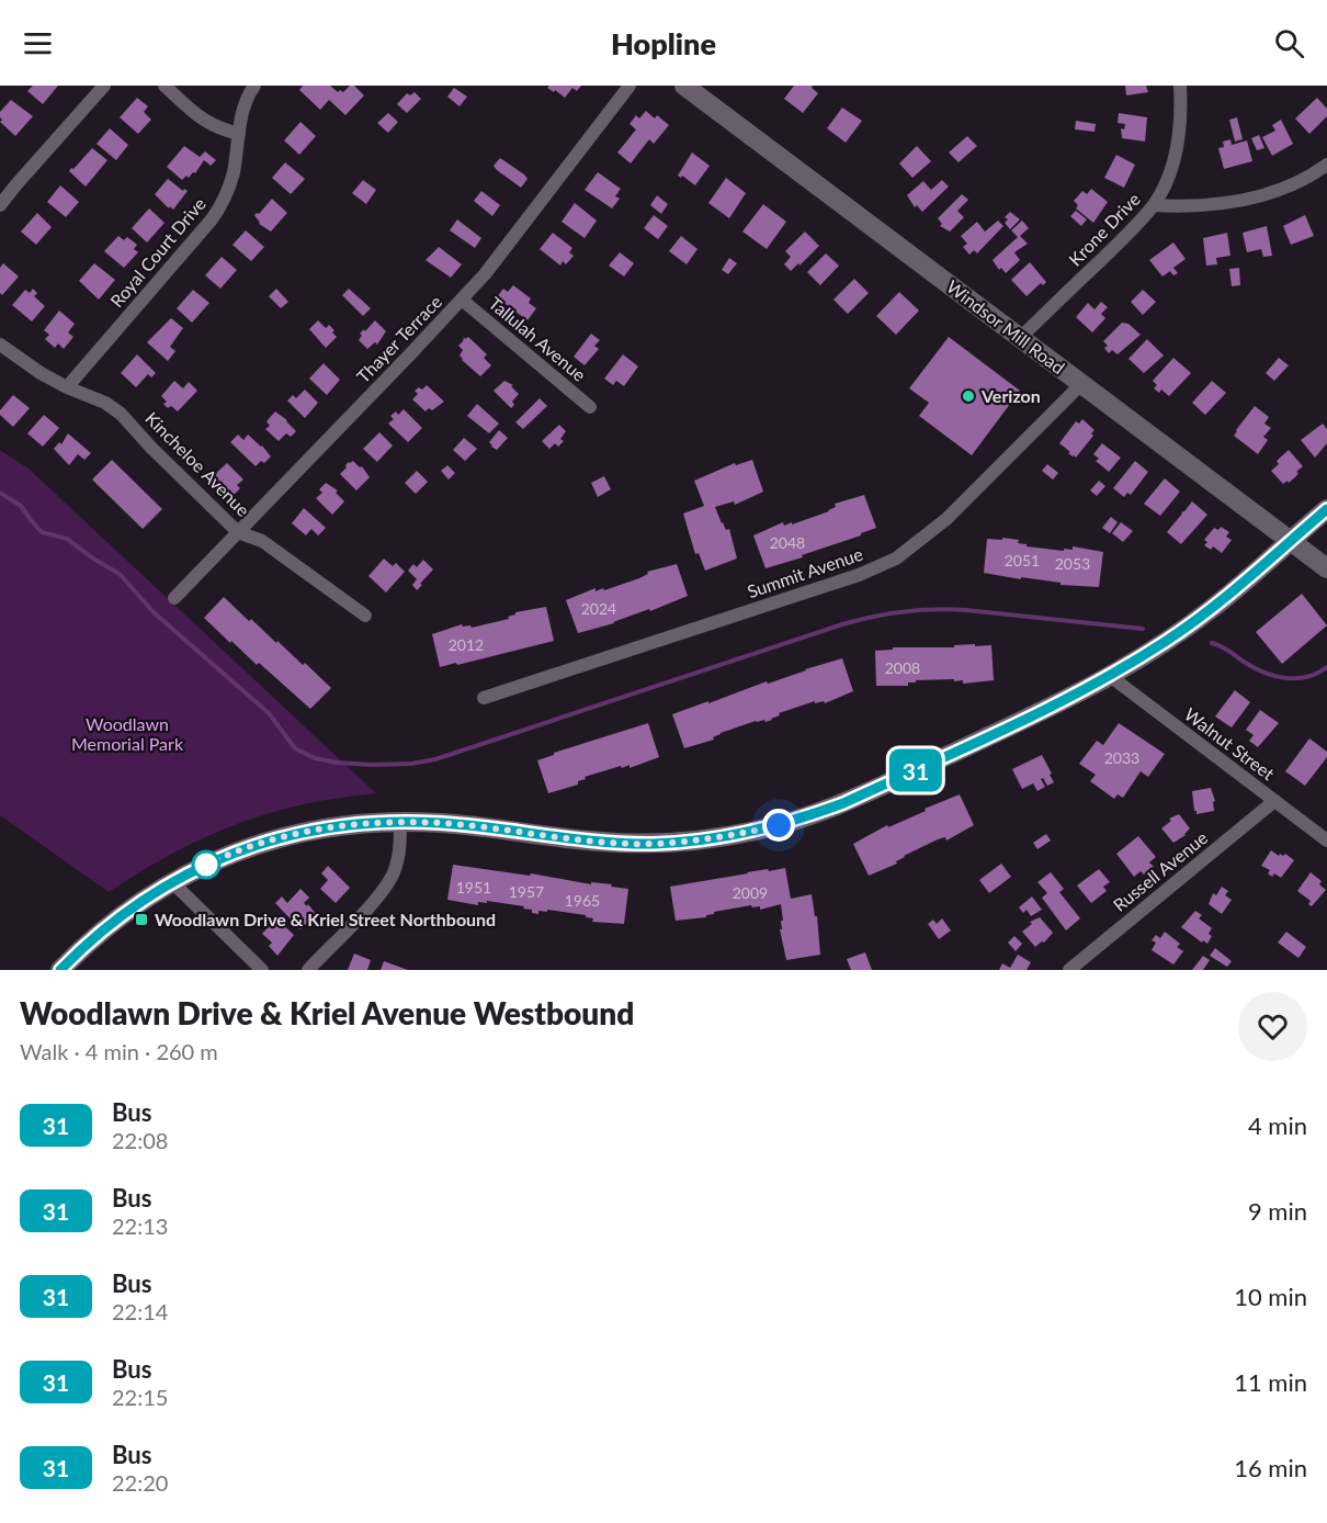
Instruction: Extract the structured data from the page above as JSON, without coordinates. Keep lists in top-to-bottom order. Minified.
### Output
{"streets":{"main road":["Windsor Mill Road"],"street":["Krone Drive","Royal Court Drive","Thayer Terrace","Tallulah Avenue","Kincheloe Avenue","Summit Avenue","Walnut Street","Russell Avenue"]},"crossings":[["Krone Drive","Windsor Mill Road"],["Royal Court Drive","Kincheloe Avenue"],["Windsor Mill Road","Summit Avenue"],["Thayer Terrace","Tallulah Avenue"],["Thayer Terrace","Kincheloe Avenue"],["Walnut Street","Russell Avenue"]],"parks":["Woodlawn Memorial Park"],"places":{"other":["Verizon"],"transit":["Woodlawn Drive & Kriel Street Northbound"]},"lines":["bus line 31"],"house_numbers":["2048","2051","2053","2024","2012","2008","2033","1951","1957","2009","1965"],"page":{"header":"Hopline","on_map":"31","heading":["Woodlawn Drive & Kriel Avenue Westbound","Walk · 4 min · 260 m"],"list":[{"mark":"31","name":"Bus","note":"22:08","value":"4 min"},{"mark":"31","name":"Bus","note":"22:13","value":"9 min"},{"mark":"31","name":"Bus","note":"22:14","value":"10 min"},{"mark":"31","name":"Bus","note":"22:15","value":"11 min"},{"mark":"31","name":"Bus","note":"22:20","value":"16 min"}]}}
